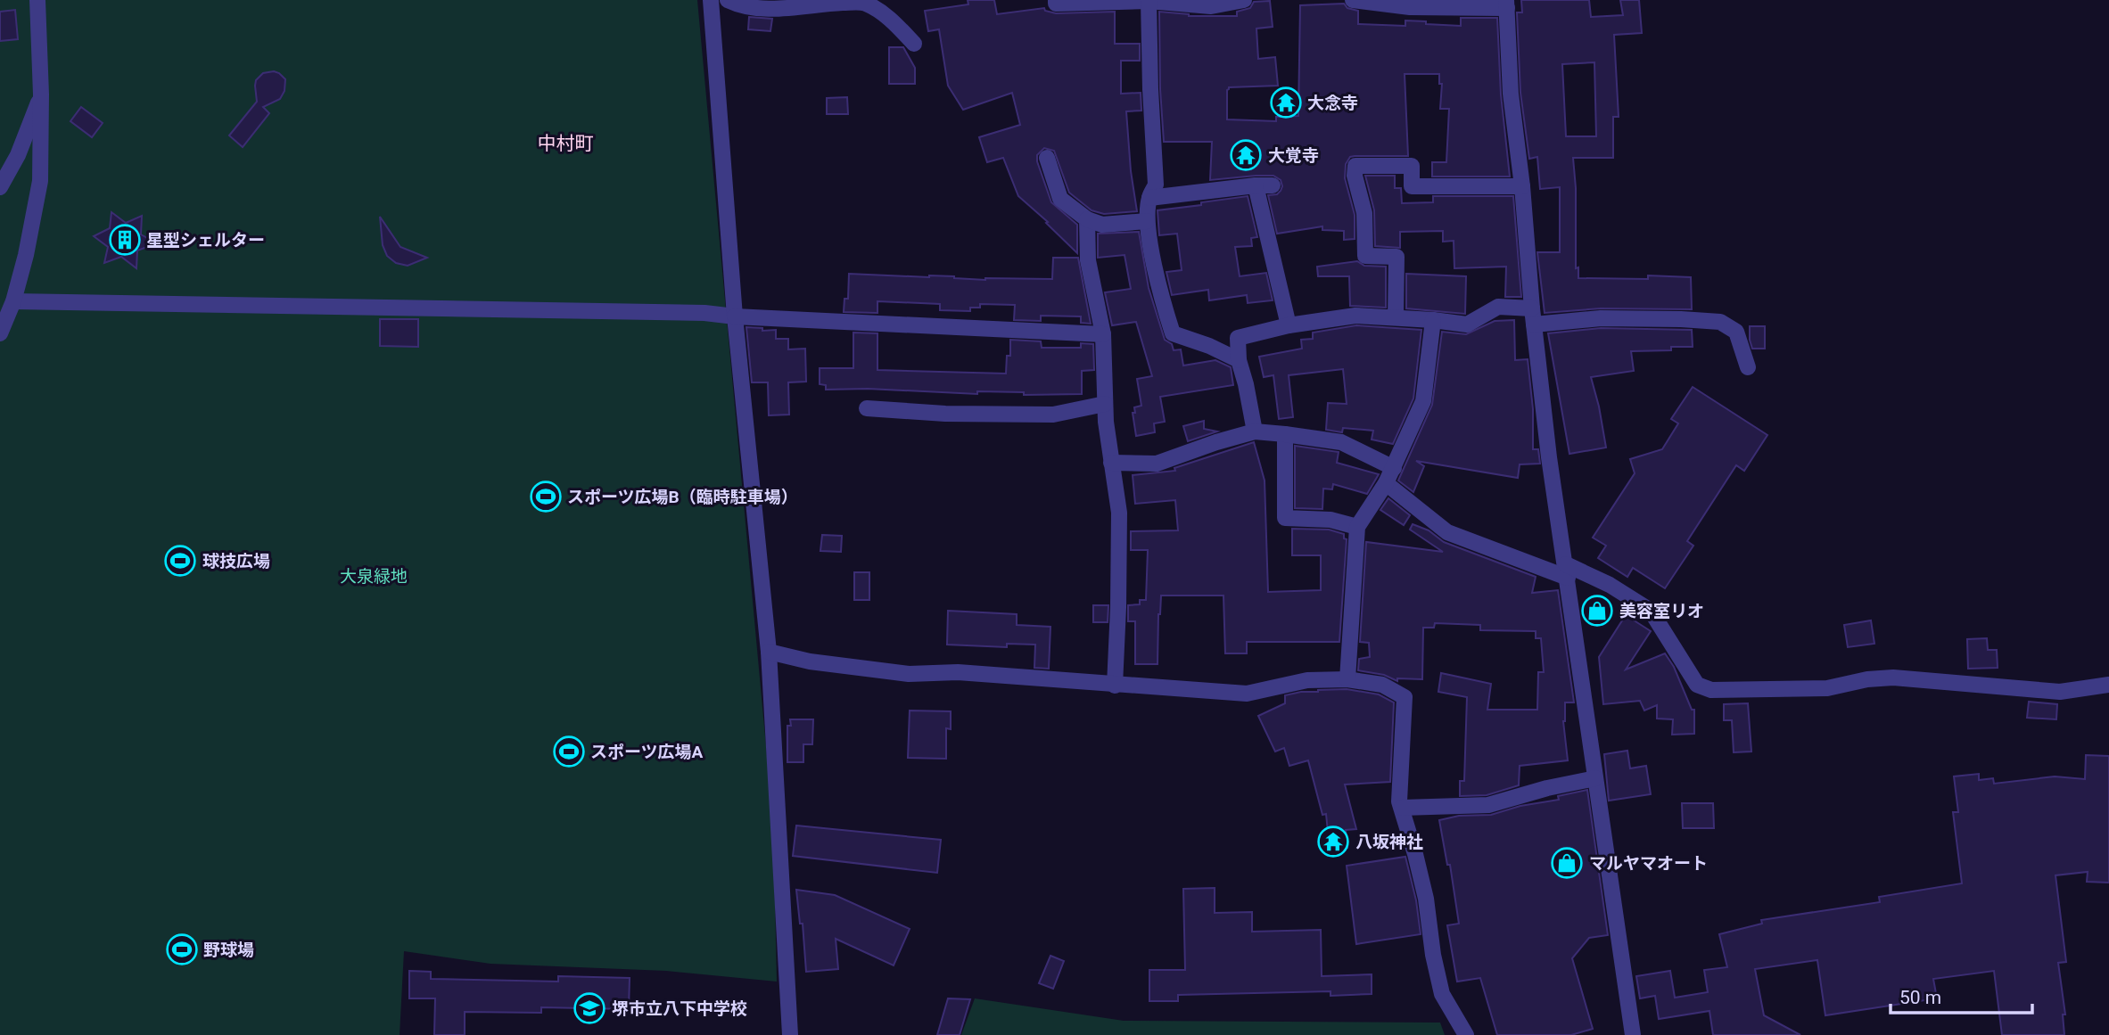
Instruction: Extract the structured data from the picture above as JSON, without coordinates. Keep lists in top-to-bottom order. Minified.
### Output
{"districts":["中村町"],"parks":["大泉緑地"],"places":{"temple":["大念寺","大覚寺","八坂神社"],"building":["星型シェルター"],"sports":["スポーツ広場B（臨時駐車場）","球技広場","スポーツ広場A","野球場"],"shop":["美容室リオ","マルヤマオート"],"school or university":["堺市立八下中学校"]},"scale_bar":"50 m"}
